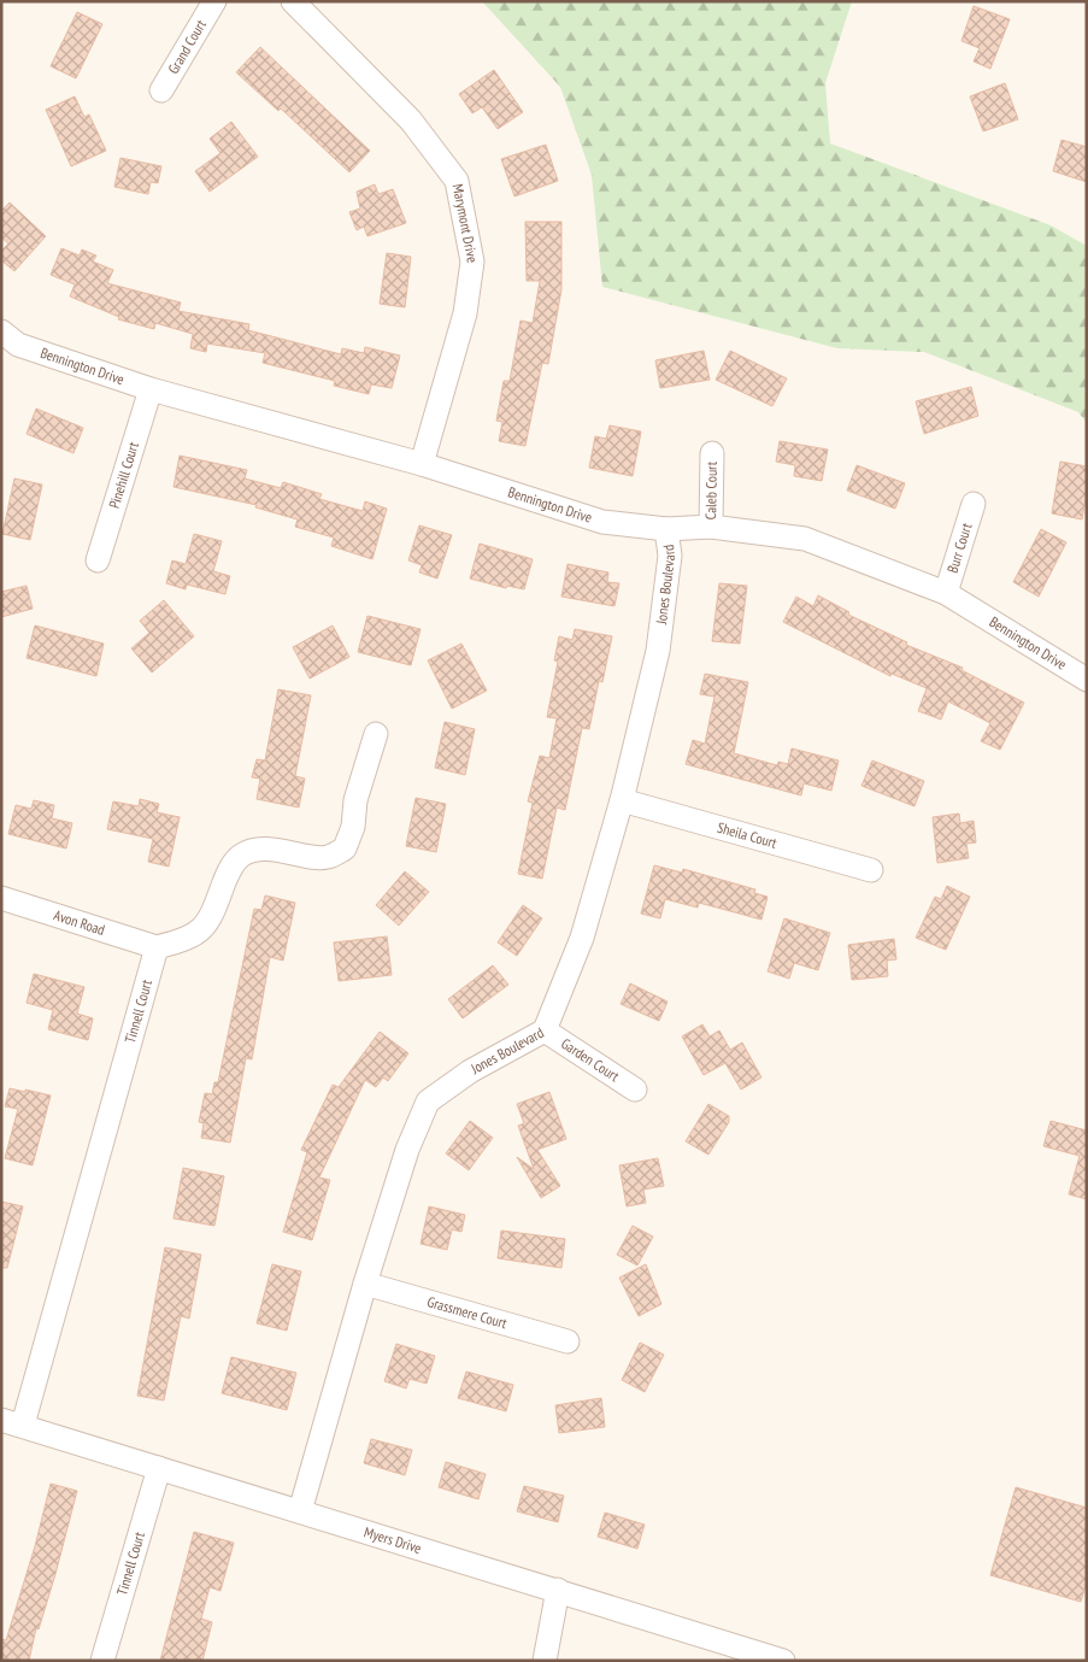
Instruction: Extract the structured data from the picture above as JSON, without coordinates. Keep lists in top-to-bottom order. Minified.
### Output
{"streets":{"street":["Grand Court","Marymont Drive","Bennington Drive","Pinehill Court","Caleb Court","Burr Court","Jones Boulevard","Sheila Court","Avon Road","Tinnell Court","Garden Court","Grassmere Court","Myers Drive"]},"crossings":[["Marymont Drive","Bennington Drive"],["Bennington Drive","Pinehill Court"],["Bennington Drive","Caleb Court"],["Bennington Drive","Burr Court"],["Bennington Drive","Jones Boulevard"],["Jones Boulevard","Sheila Court"],["Jones Boulevard","Garden Court"],["Jones Boulevard","Grassmere Court"],["Jones Boulevard","Myers Drive"],["Avon Road","Tinnell Court"],["Tinnell Court","Myers Drive"]]}
